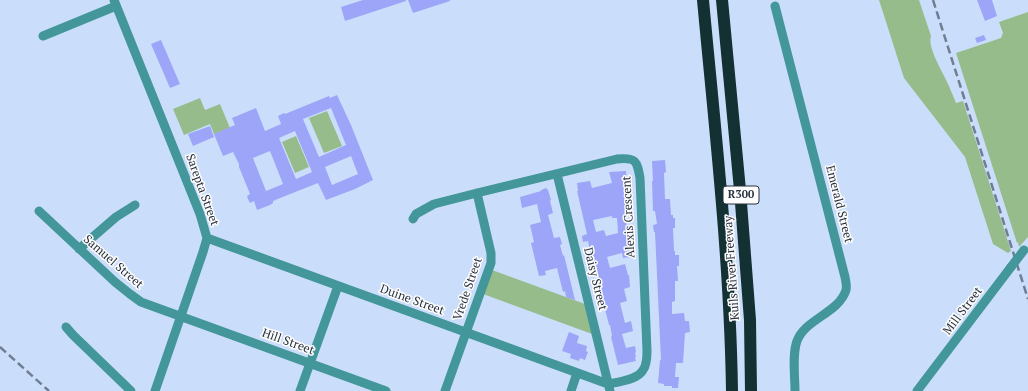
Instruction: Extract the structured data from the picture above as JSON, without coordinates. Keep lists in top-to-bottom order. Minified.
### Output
{"streets":{"highway":["R300","Kuils River Freeway"],"street":["Sarepta Street","Emerald Street","Alexis Crescent","Samuel Street","Daisy Street","Vrede Street","Duine Street","Mill Street","Hill Street"]},"crossings":[["Sarepta Street","Samuel Street"],["Sarepta Street","Duine Street"],["Sarepta Street","Hill Street"],["Alexis Crescent","Daisy Street"],["Alexis Crescent","Vrede Street"],["Alexis Crescent","Duine Street"],["Samuel Street","Hill Street"],["Daisy Street","Duine Street"],["Vrede Street","Duine Street"]]}
